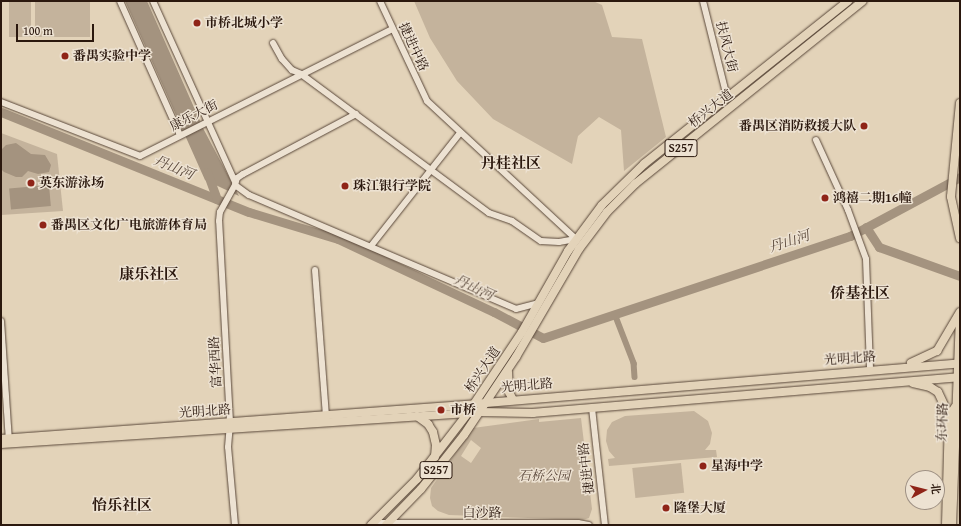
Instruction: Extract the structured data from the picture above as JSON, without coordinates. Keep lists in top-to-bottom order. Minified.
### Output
{"streets":{"main road":["桥兴大道","S257","光明北路","东环路"],"street":["捷进中路","扶风大街","康乐大街","富华西路","白沙路"]},"crossings":[["捷进中路","桥兴大道"],["捷进中路","康乐大街"],["捷进中路","光明北路"],["扶风大街","桥兴大道"],["桥兴大道","S257"],["桥兴大道","光明北路"],["桥兴大道","白沙路"],["光明北路","富华西路"],["光明北路","东环路"]],"districts":["丹桂社区","康乐社区","侨基社区","怡乐社区"],"water":["丹山河"],"parks":["石桥公园"],"places":["市桥北城小学","番禺实验中学","番禺区消防救援大队","英东游泳场","珠江银行学院","鸿禧二期16幢","番禺区文化广电旅游体育局","市桥","星海中学","隆堡大厦"],"scale_bar":"100 m","north":"right"}
